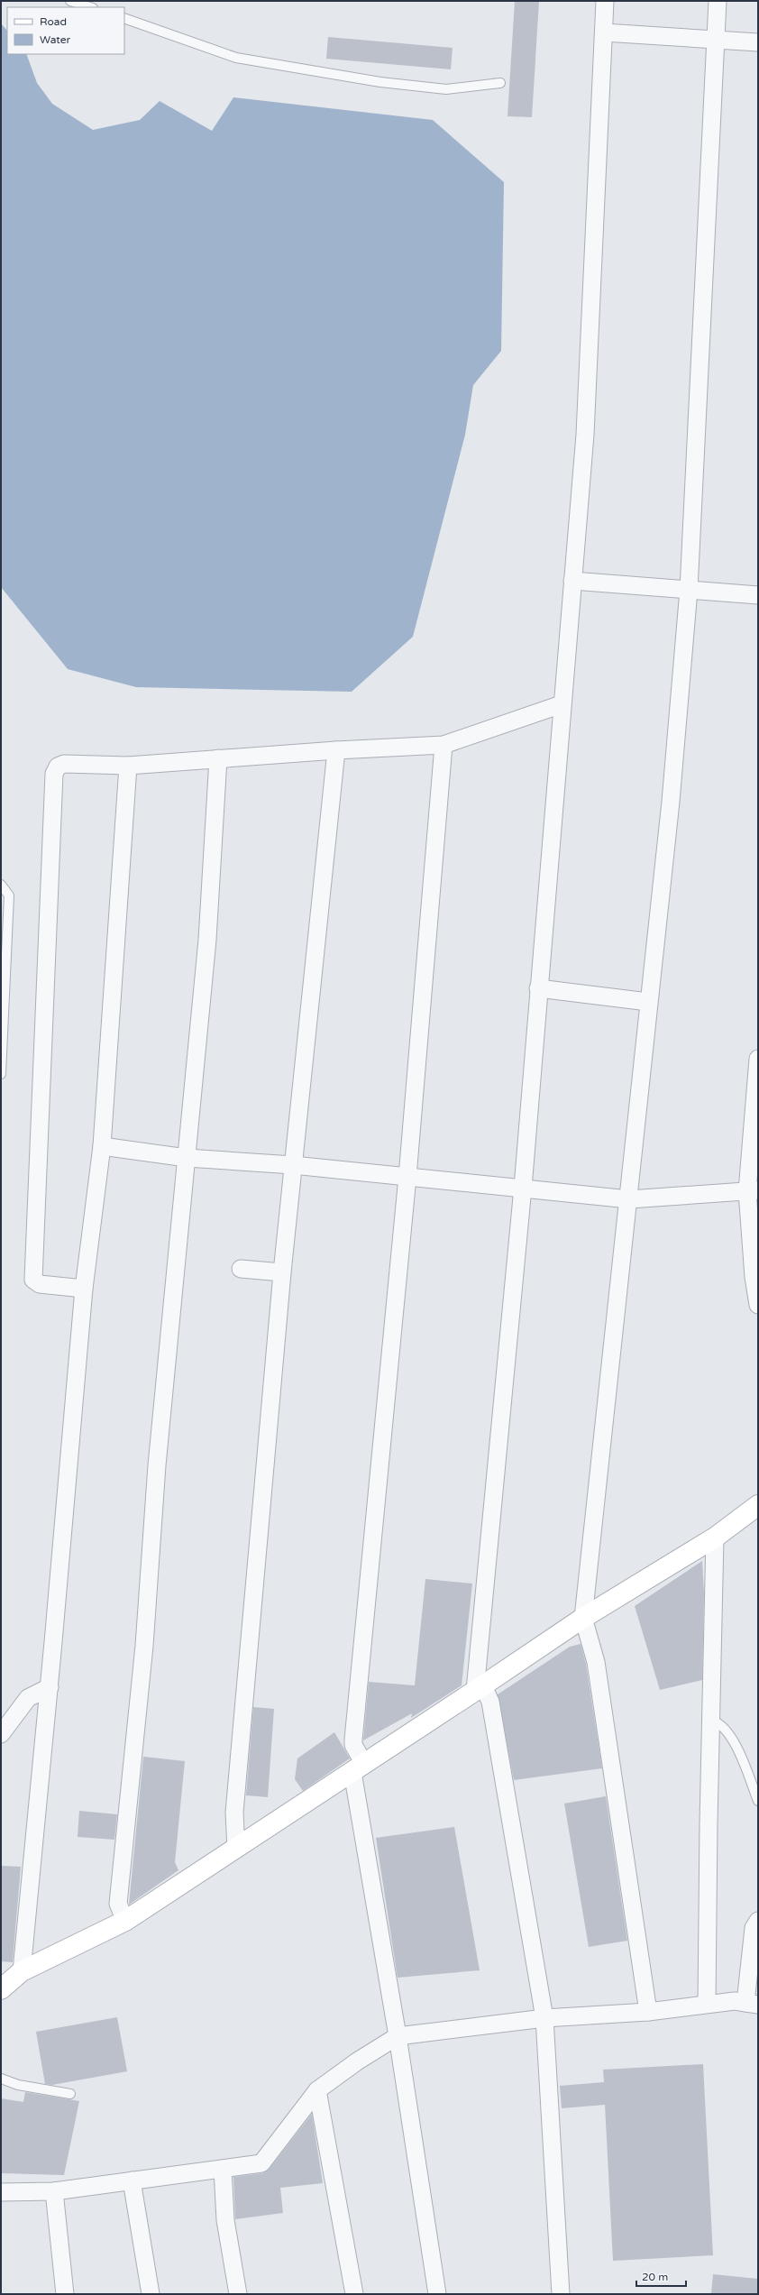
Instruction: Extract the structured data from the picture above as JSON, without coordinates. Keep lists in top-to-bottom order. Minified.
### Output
{"legend":["Road","Water"],"scale_bar":"20 m"}
